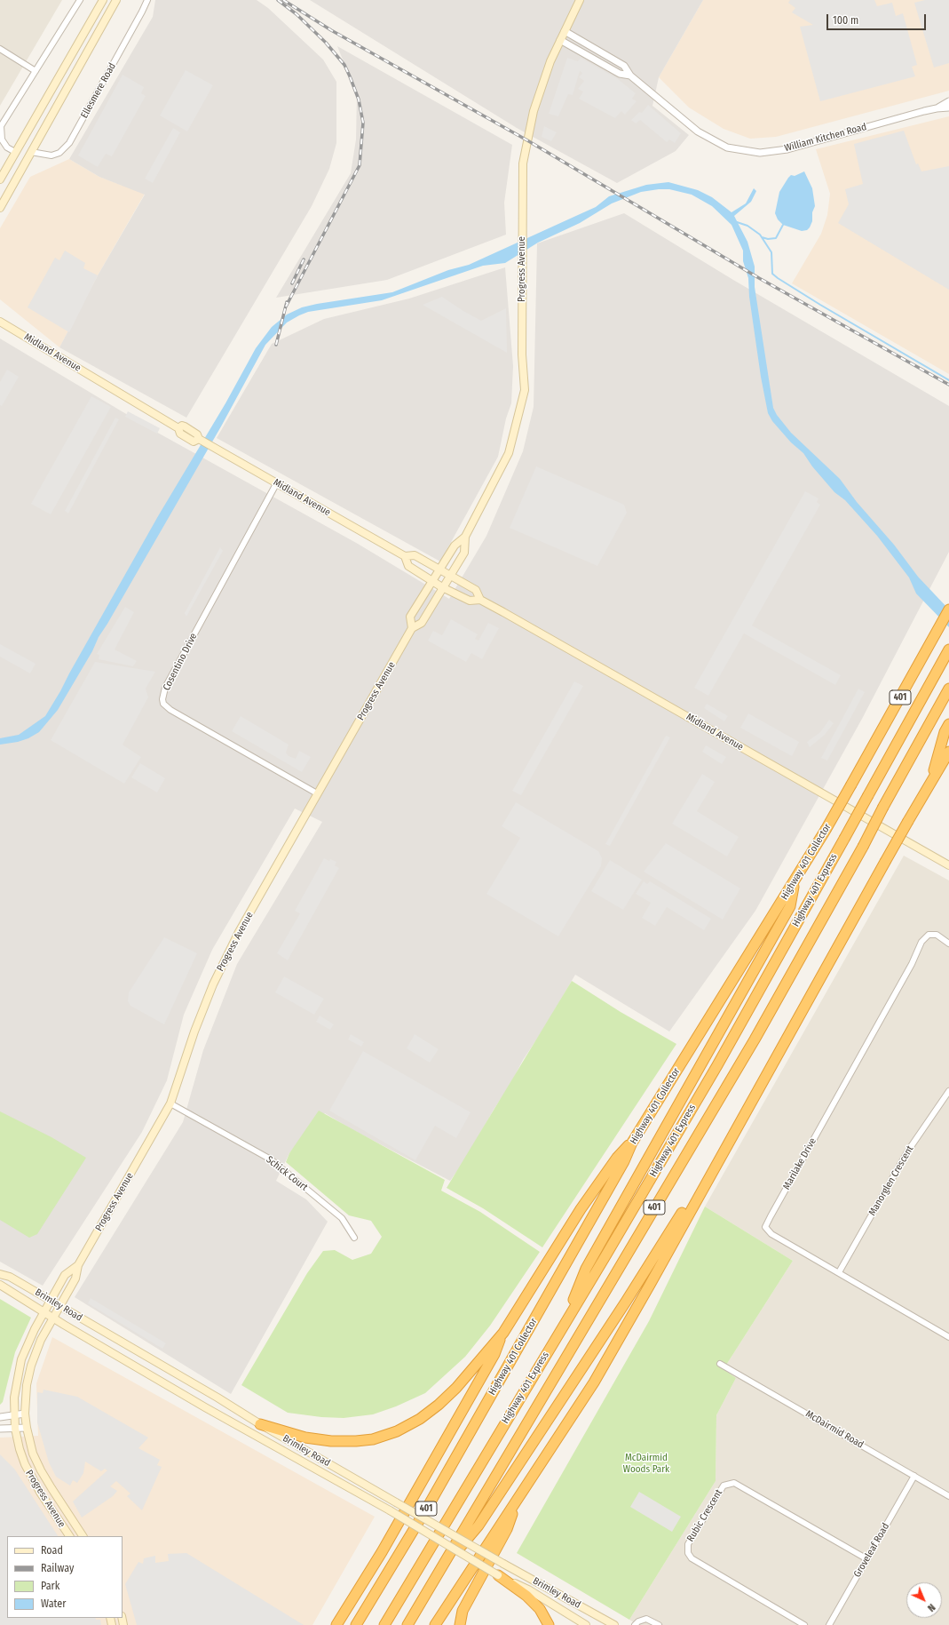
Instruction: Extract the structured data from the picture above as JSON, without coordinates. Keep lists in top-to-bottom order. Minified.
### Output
{"streets":{"highway":["401","Highway 401 Collector","Highway 401 Express"],"main road":["Progress Avenue","Midland Avenue","Brimley Road"],"street":["Ellesmere Road","William Kitchen Road","Cosentino Drive","Marilake Drive","Schick Court","Manorglen Crescent","McDairmid Road","Rubic Crescent","Groveleaf Road"]},"crossings":[["William Kitchen Road","Progress Avenue"],["Progress Avenue","Midland Avenue"],["Progress Avenue","Cosentino Drive"],["Progress Avenue","Schick Court"],["Progress Avenue","Brimley Road"],["Midland Avenue","Cosentino Drive"],["Marilake Drive","Manorglen Crescent"],["McDairmid Road","Groveleaf Road"],["Rubic Crescent","Groveleaf Road"]],"parks":["McDairmid Woods Park"],"legend":["Road","Railway","Park","Water"],"scale_bar":"100 m","north":"bottom right"}
